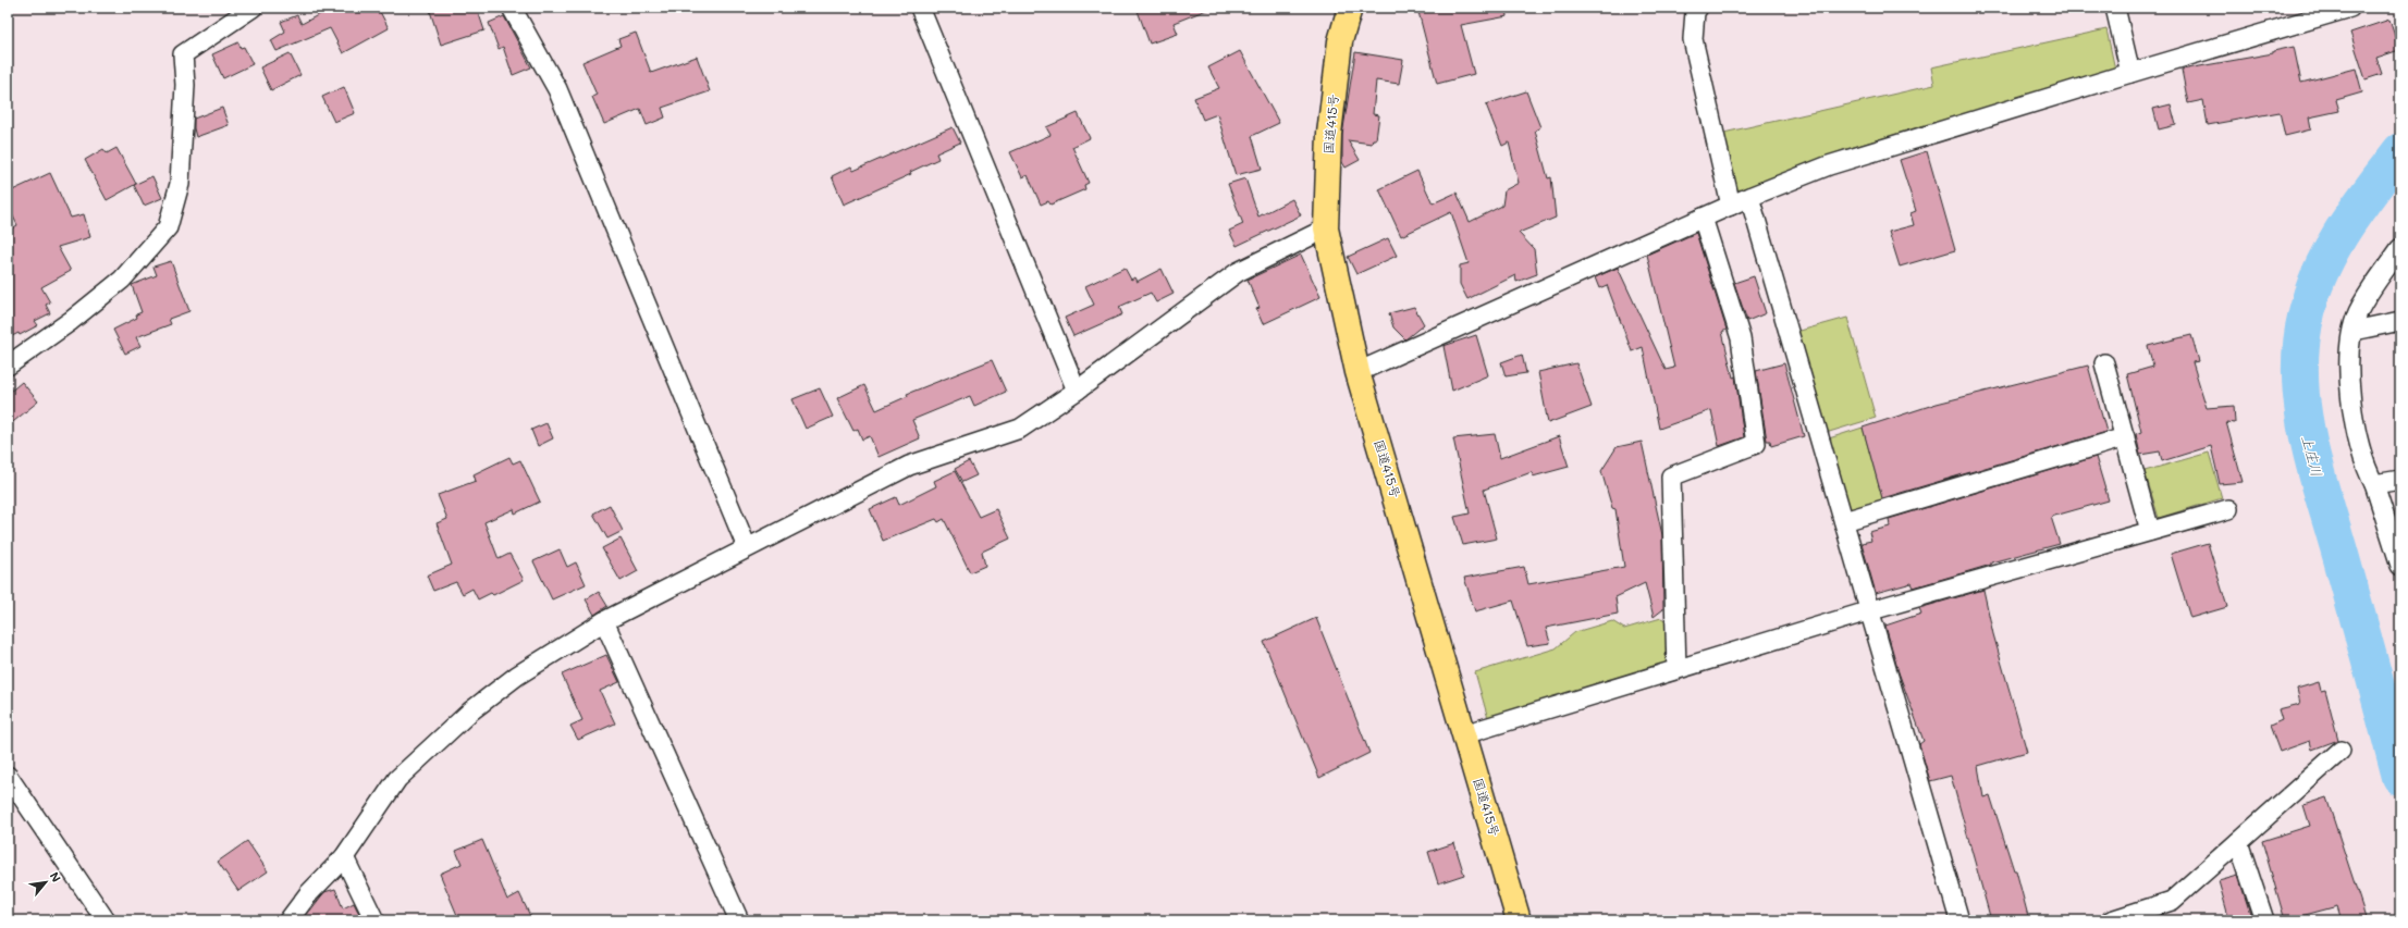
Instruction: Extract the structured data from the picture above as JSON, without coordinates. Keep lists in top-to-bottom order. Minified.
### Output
{"streets":{"highway":["国道415号"]},"water":["上庄川"],"north":"top right"}
